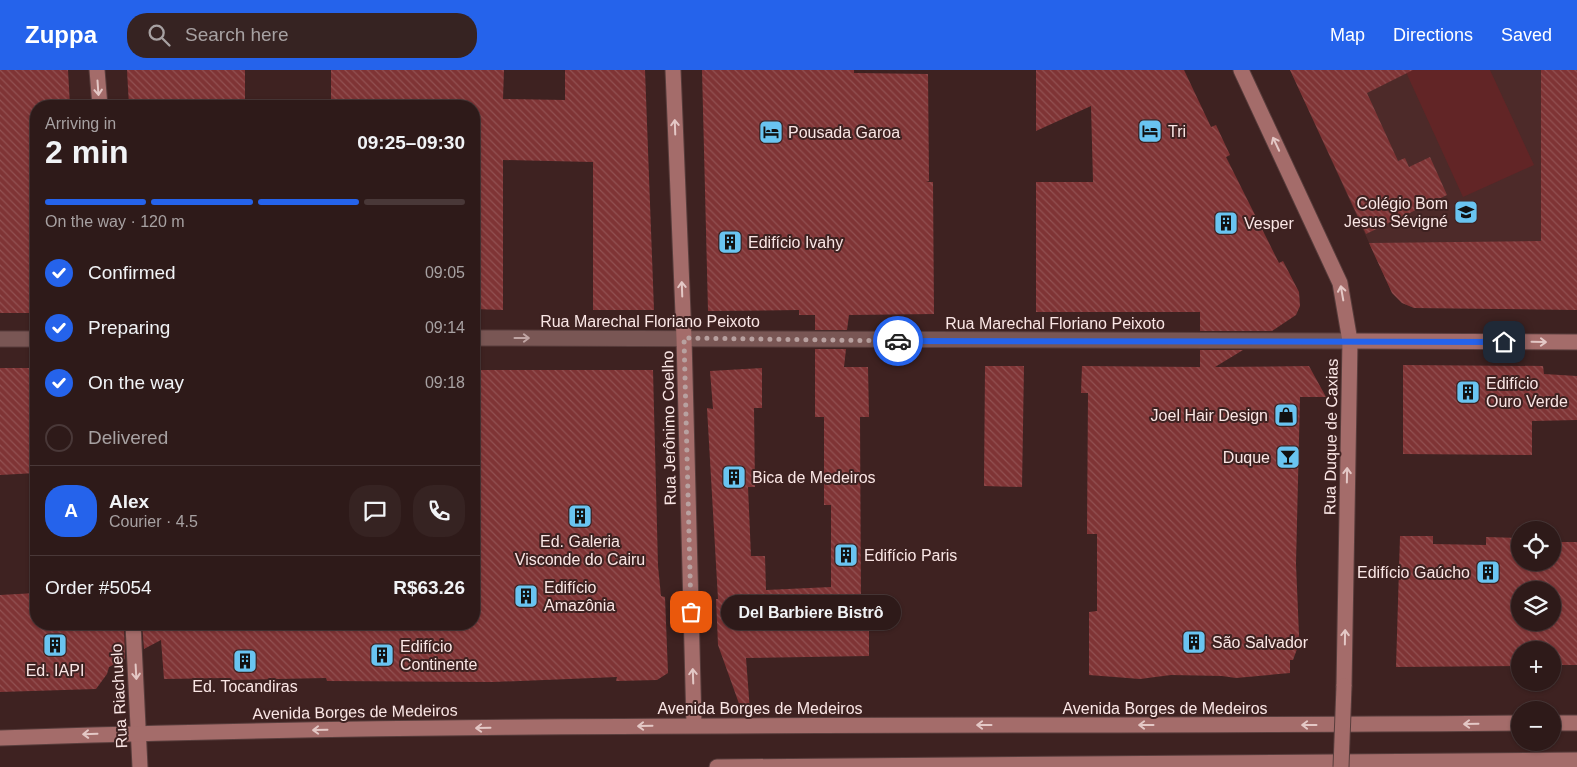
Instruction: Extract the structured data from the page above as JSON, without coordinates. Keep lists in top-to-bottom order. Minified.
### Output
{"streets":{"main road":["Rua Marechal Floriano Peixoto","Rua Jerônimo Coelho","Rua Duque de Caxias","Rua Riachuelo","Avenida Borges de Medeiros"]},"crossings":[["Rua Marechal Floriano Peixoto","Rua Jerônimo Coelho"],["Rua Marechal Floriano Peixoto","Rua Duque de Caxias"],["Rua Jerônimo Coelho","Avenida Borges de Medeiros"],["Rua Riachuelo","Avenida Borges de Medeiros"]],"one_way":["Rua Marechal Floriano Peixoto","Rua Jerônimo Coelho","Rua Duque de Caxias","Rua Riachuelo"],"places":{"hotel":["Tri","Pousada Garoa"],"school or university":["Colégio Bom Jesus Sévigné"],"building":["Vesper","Edifício Ivahy","Edifício Ouro Verde","Bica de Medeiros","Ed. Galeria Visconde do Cairu","Edifício Paris","Edifício Gaúcho","Edifício Amazônia","São Salvador","Ed. IAPI","Edifício Continente","Ed. Tocandiras"],"shop":["Joel Hair Design"],"bar":["Duque"],"other":["Del Barbiere Bistrô"]},"page":{"header":"Zuppa","search":"Search here","nav":["Map","Directions","Saved"],"heading":["2 min","Arriving in","09:25–09:30"],"panel":["Alex","Courier · 4.5","Order #5054","R$63.26"],"bar":"On the way · 120 m","list":[["Confirmed","09:05"],["Preparing","09:14"],["On the way","09:18"],"Delivered"],"round":"A","map_buttons":["+","−"],"bubble":"Del Barbiere Bistrô"}}
